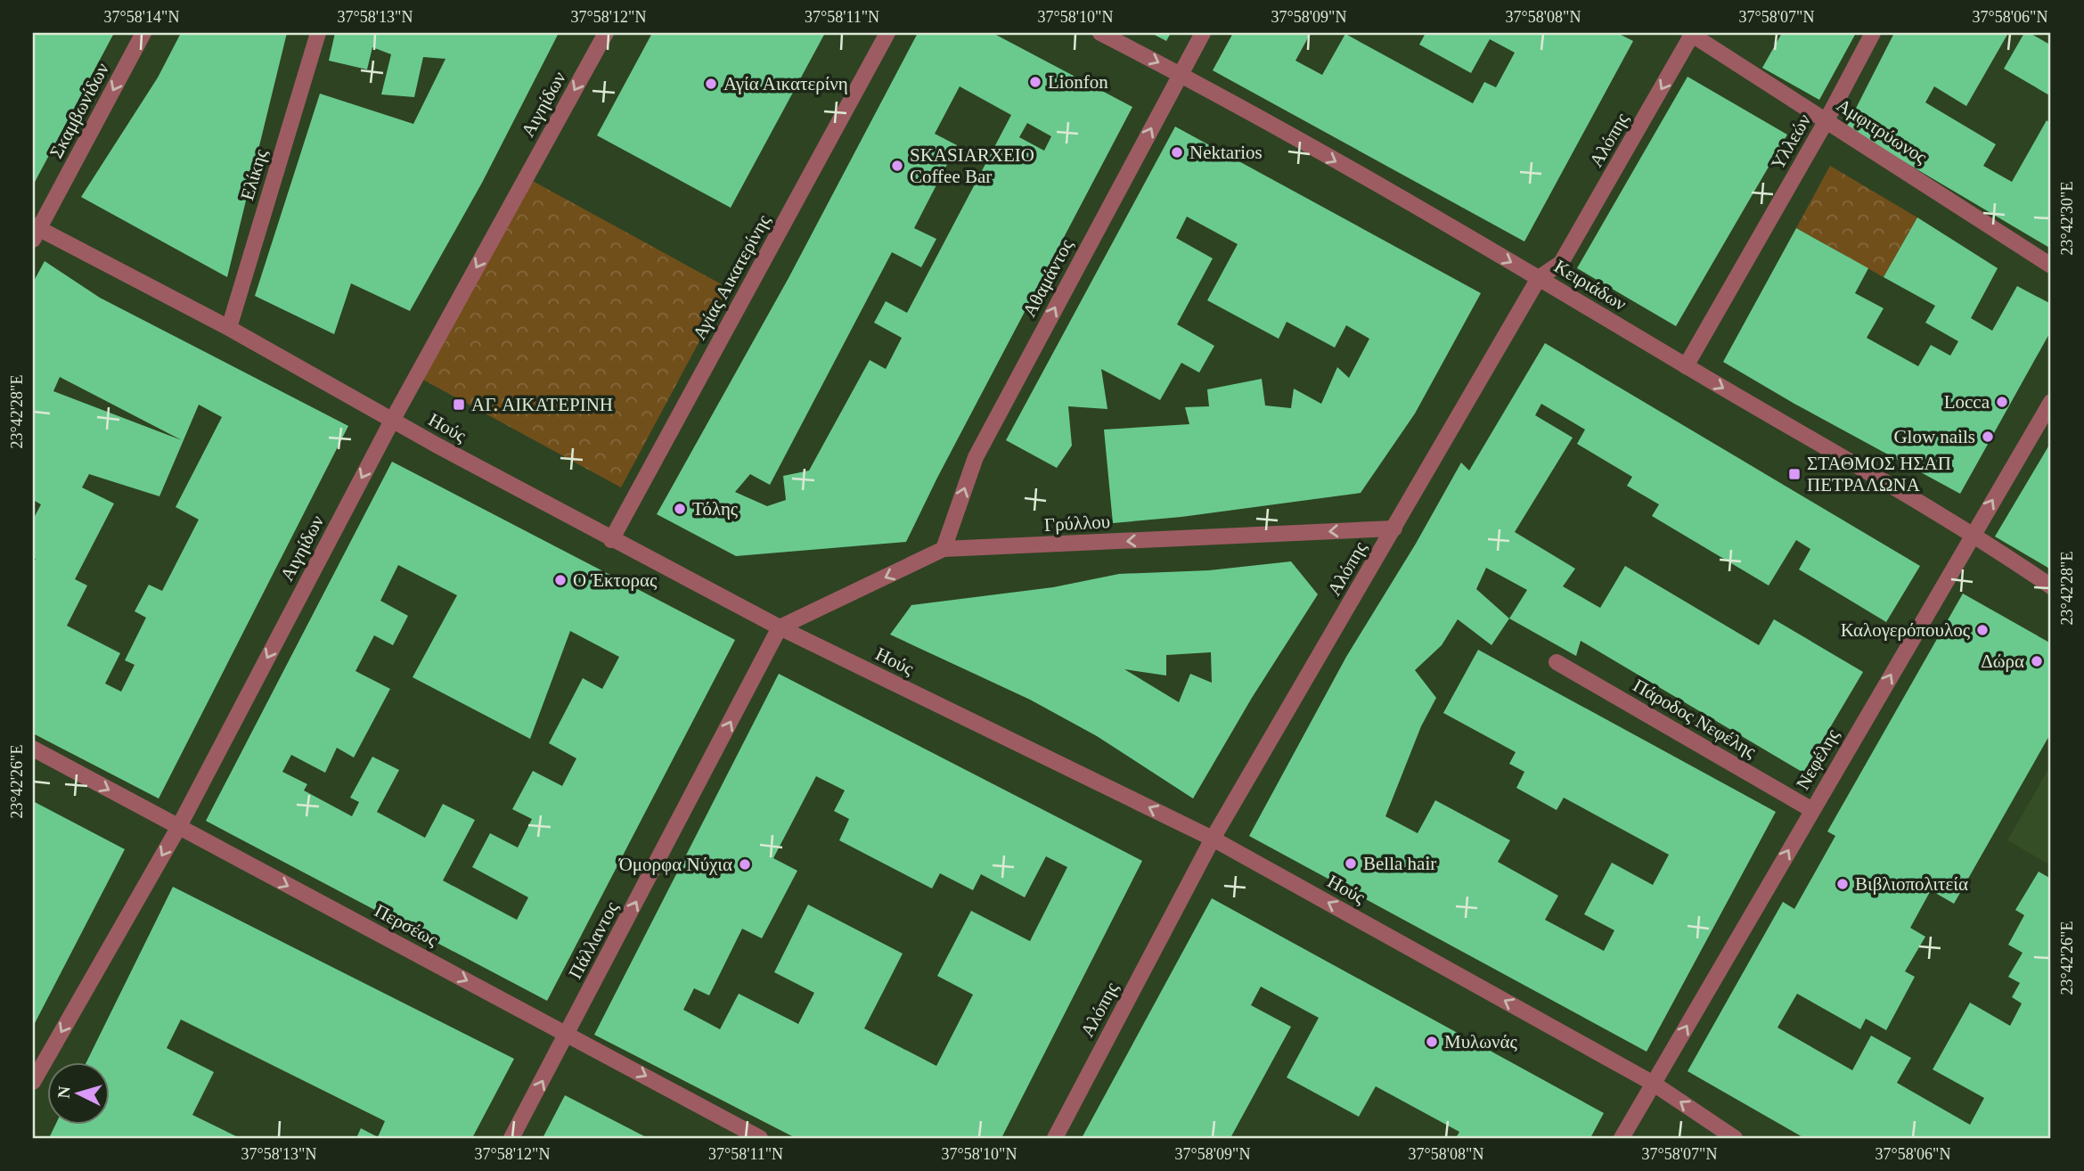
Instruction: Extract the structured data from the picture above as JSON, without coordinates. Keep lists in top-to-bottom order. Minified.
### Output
{"streets":{"street":["Αιγηίδων","Σκαμβωνίδων","Αμφιτρύωνος","Αλόπης","Υλλεών","Ελίκης","Αγίας Αικατερίνης","Αθαμάντος","Κειριάδων","Ηούς","Γρύλλου","Πάροδος Νεφέλης","Νεφέλης","Περσέως","Πάλλαντος"]},"crossings":[["Αιγηίδων","Ηούς"],["Αιγηίδων","Περσέως"],["Σκαμβωνίδων","Ηούς"],["Αμφιτρύωνος","Αλόπης"],["Αμφιτρύωνος","Υλλεών"],["Αλόπης","Κειριάδων"],["Αλόπης","Ηούς"],["Αλόπης","Γρύλλου"],["Υλλεών","Κειριάδων"],["Ελίκης","Ηούς"],["Αγίας Αικατερίνης","Ηούς"],["Αθαμάντος","Κειριάδων"],["Αθαμάντος","Γρύλλου"],["Κειριάδων","Νεφέλης"],["Ηούς","Γρύλλου"],["Ηούς","Νεφέλης"],["Ηούς","Πάλλαντος"],["Γρύλλου","Πάλλαντος"],["Πάροδος Νεφέλης","Νεφέλης"],["Περσέως","Πάλλαντος"]],"one_way":["Αιγηίδων","Σκαμβωνίδων","Αθαμάντος","Κειριάδων","Ηούς","Γρύλλου","Νεφέλης","Περσέως","Πάλλαντος"],"places":{"other":["Lionfon","Αγία Αικατερίνη","Nektarios","SKASIARXEIO Coffee Bar","Locca","Glow nails","Τόλης","Ο Έκτορας","Καλογερόπουλος","Δώρα","Bella hair","Όμορφα Νύχια","Βιβλιοπολιτεία","Μυλωνάς"],"transit":["ΑΓ. ΑΙΚΑΤΕΡΙΝΗ","ΣΤΑΘΜΟΣ ΗΣΑΠ ΠΕΤΡΑΛΩΝΑ"]},"north":"left","coordinates":["37°58'14\"N","37°58'13\"N","37°58'12\"N","37°58'11\"N","37°58'10\"N","37°58'09\"N","37°58'08\"N","37°58'07\"N","37°58'06\"N","23°42'30\"E","23°42'28\"E","23°42'26\"E"]}
